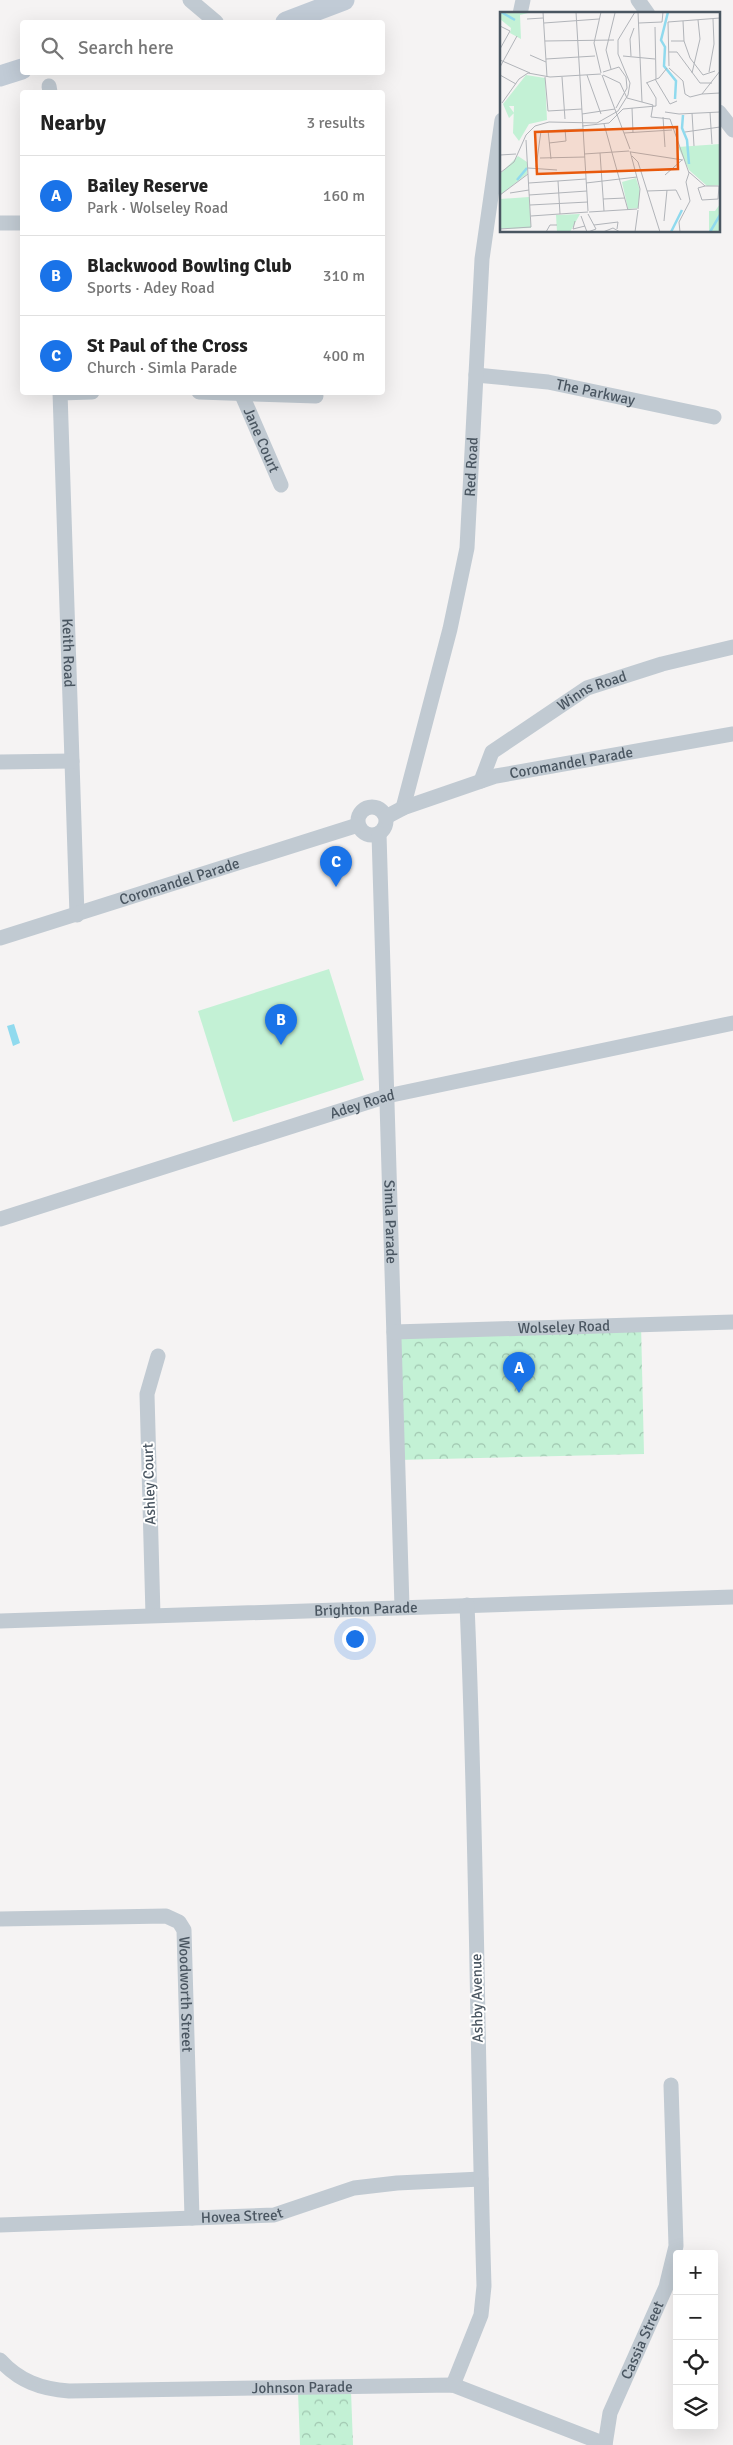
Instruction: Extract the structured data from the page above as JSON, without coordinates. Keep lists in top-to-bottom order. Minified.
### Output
{"streets":{"street":["The Parkway","Jane Court","Red Road","Keith Road","Winns Road","Coromandel Parade","Adey Road","Simla Parade","Wolseley Road","Ashley Court","Brighton Parade","Woodworth Street","Ashby Avenue","Hovea Street","Cassia Street","Johnson Parade"]},"crossings":[["The Parkway","Red Road"],["Red Road","Coromandel Parade"],["Keith Road","Coromandel Parade"],["Winns Road","Coromandel Parade"],["Coromandel Parade","Simla Parade"],["Adey Road","Simla Parade"],["Simla Parade","Wolseley Road"],["Simla Parade","Brighton Parade"],["Ashley Court","Brighton Parade"],["Brighton Parade","Ashby Avenue"],["Woodworth Street","Hovea Street"],["Ashby Avenue","Hovea Street"],["Ashby Avenue","Johnson Parade"],["Cassia Street","Johnson Parade"]],"page":{"search":"Search here","heading":["Nearby","3 results"],"list":[{"mark":"A","name":"Bailey Reserve","note":"Park · Wolseley Road","value":"160 m"},{"mark":"B","name":"Blackwood Bowling Club","note":"Sports · Adey Road","value":"310 m"},{"mark":"C","name":"St Paul of the Cross","note":"Church · Simla Parade","value":"400 m"}],"pins":["C","B","A"],"map_buttons":["+","−"]}}
